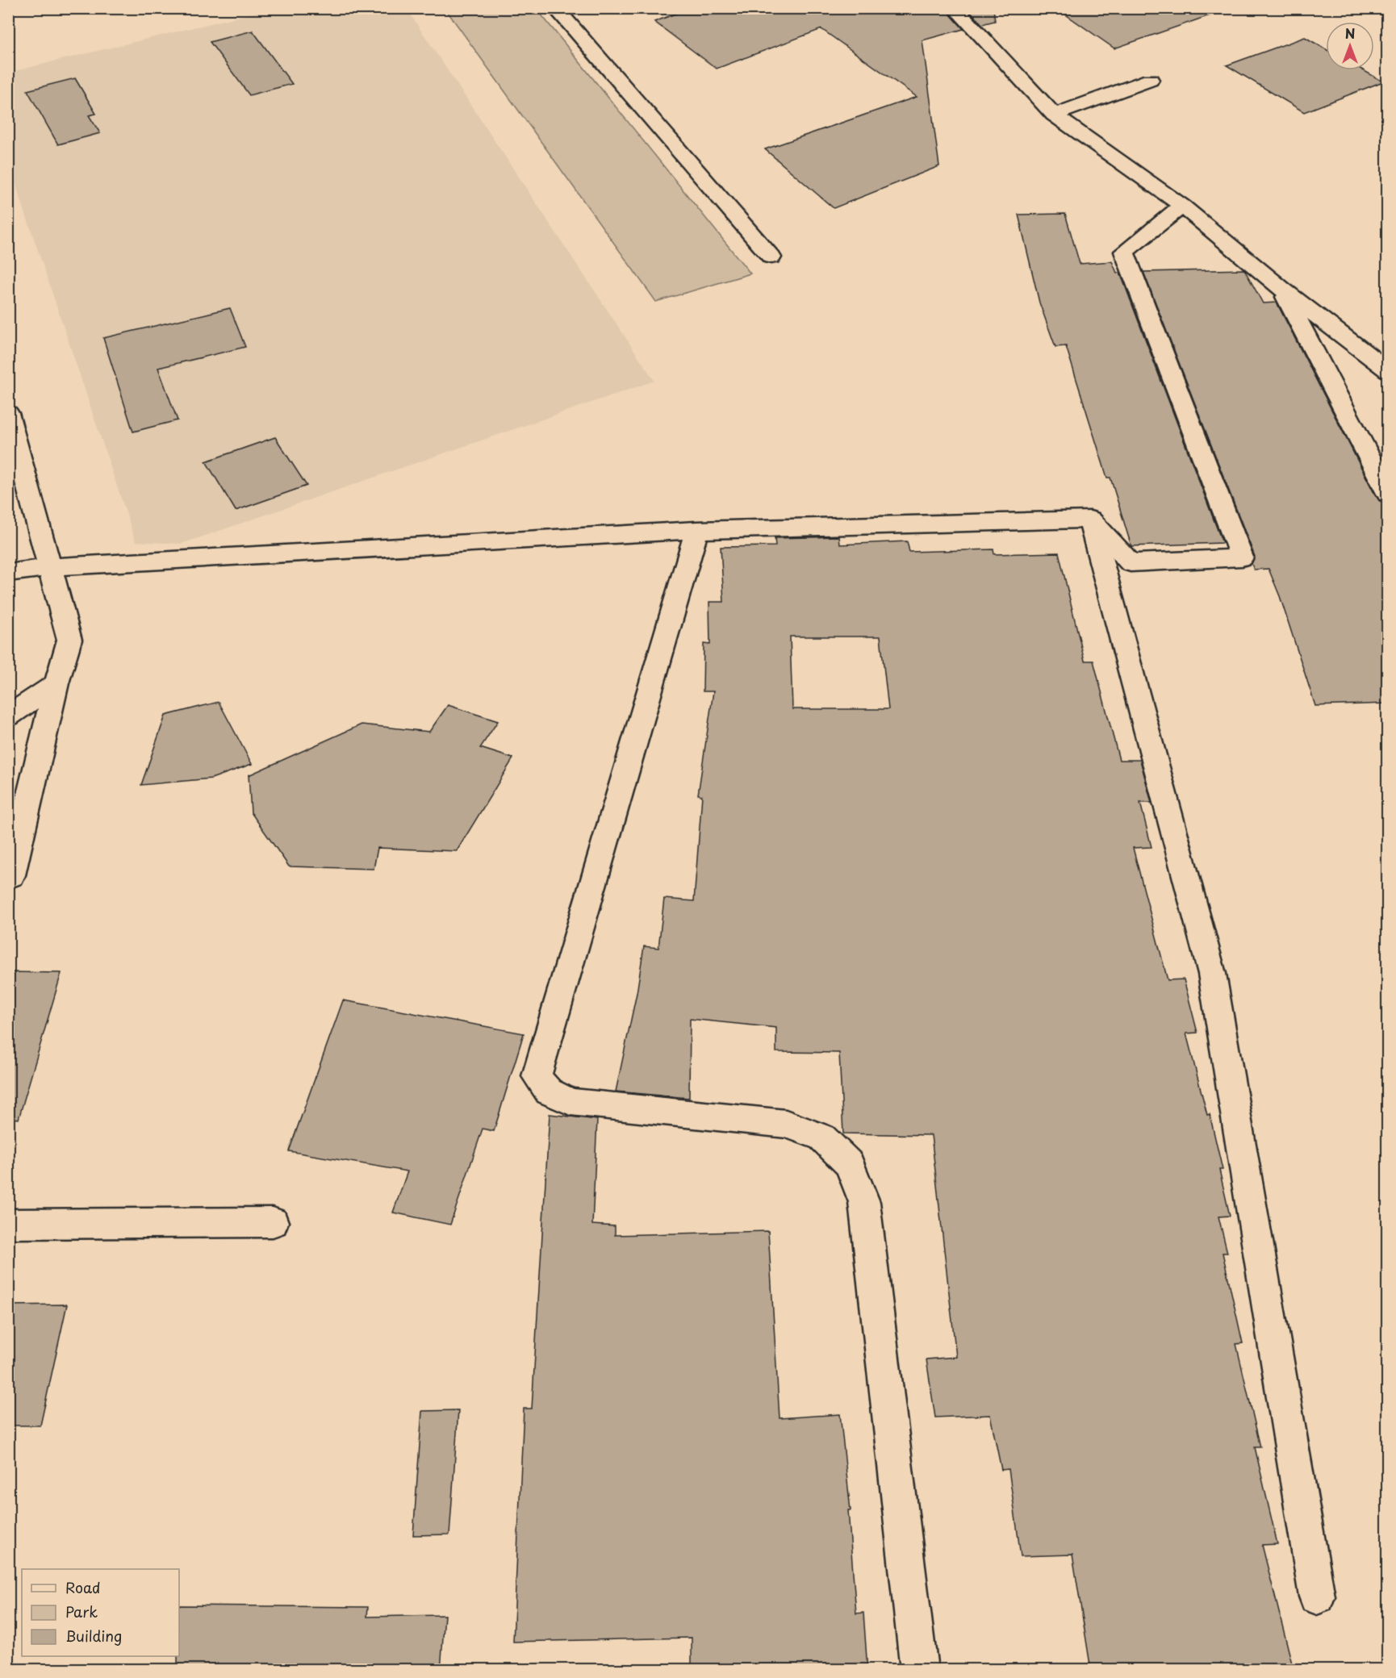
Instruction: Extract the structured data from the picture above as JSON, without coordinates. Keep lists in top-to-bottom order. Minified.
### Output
{"legend":["Road","Park","Building"],"north":"top"}
